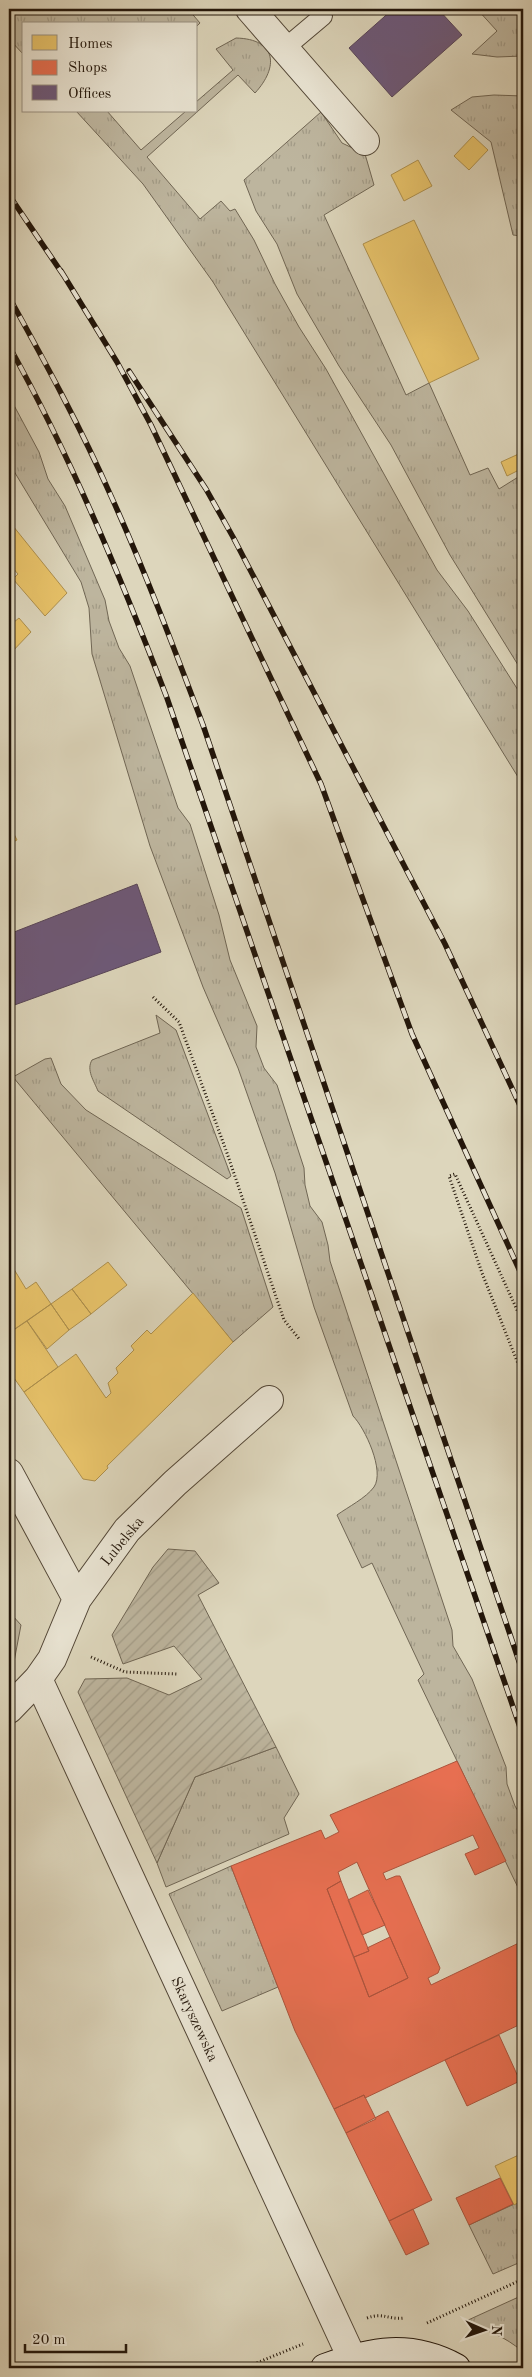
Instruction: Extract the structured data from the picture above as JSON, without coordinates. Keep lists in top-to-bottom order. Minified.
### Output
{"streets":{"street":["Lubelska","Skaryszewska"]},"crossings":[["Lubelska","Skaryszewska"]],"legend":["Homes","Shops","Offices"],"scale_bar":"20 m","north":"right"}
